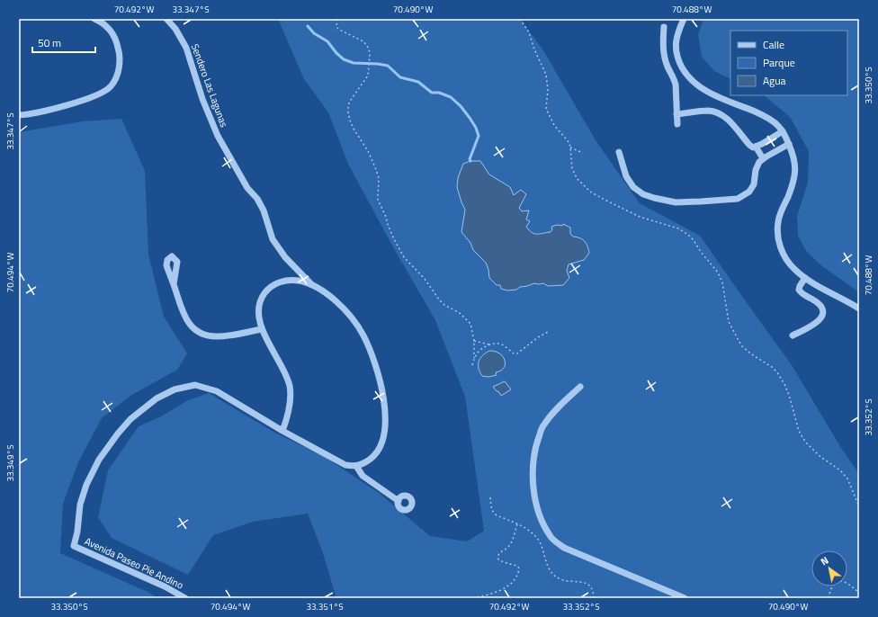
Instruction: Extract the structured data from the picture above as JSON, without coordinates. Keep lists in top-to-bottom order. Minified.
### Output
{"streets":{"street":["Sendero Las Lagunas","Avenida Paseo Pie Andino"]},"legend":["Calle","Parque","Agua"],"scale_bar":"50 m","north":"top left","coordinates":["70.492°W","33.347°S","70.490°W","70.488°W","33.350°S","70.494°W","33.352°S","33.349°S","33.351°S"]}
